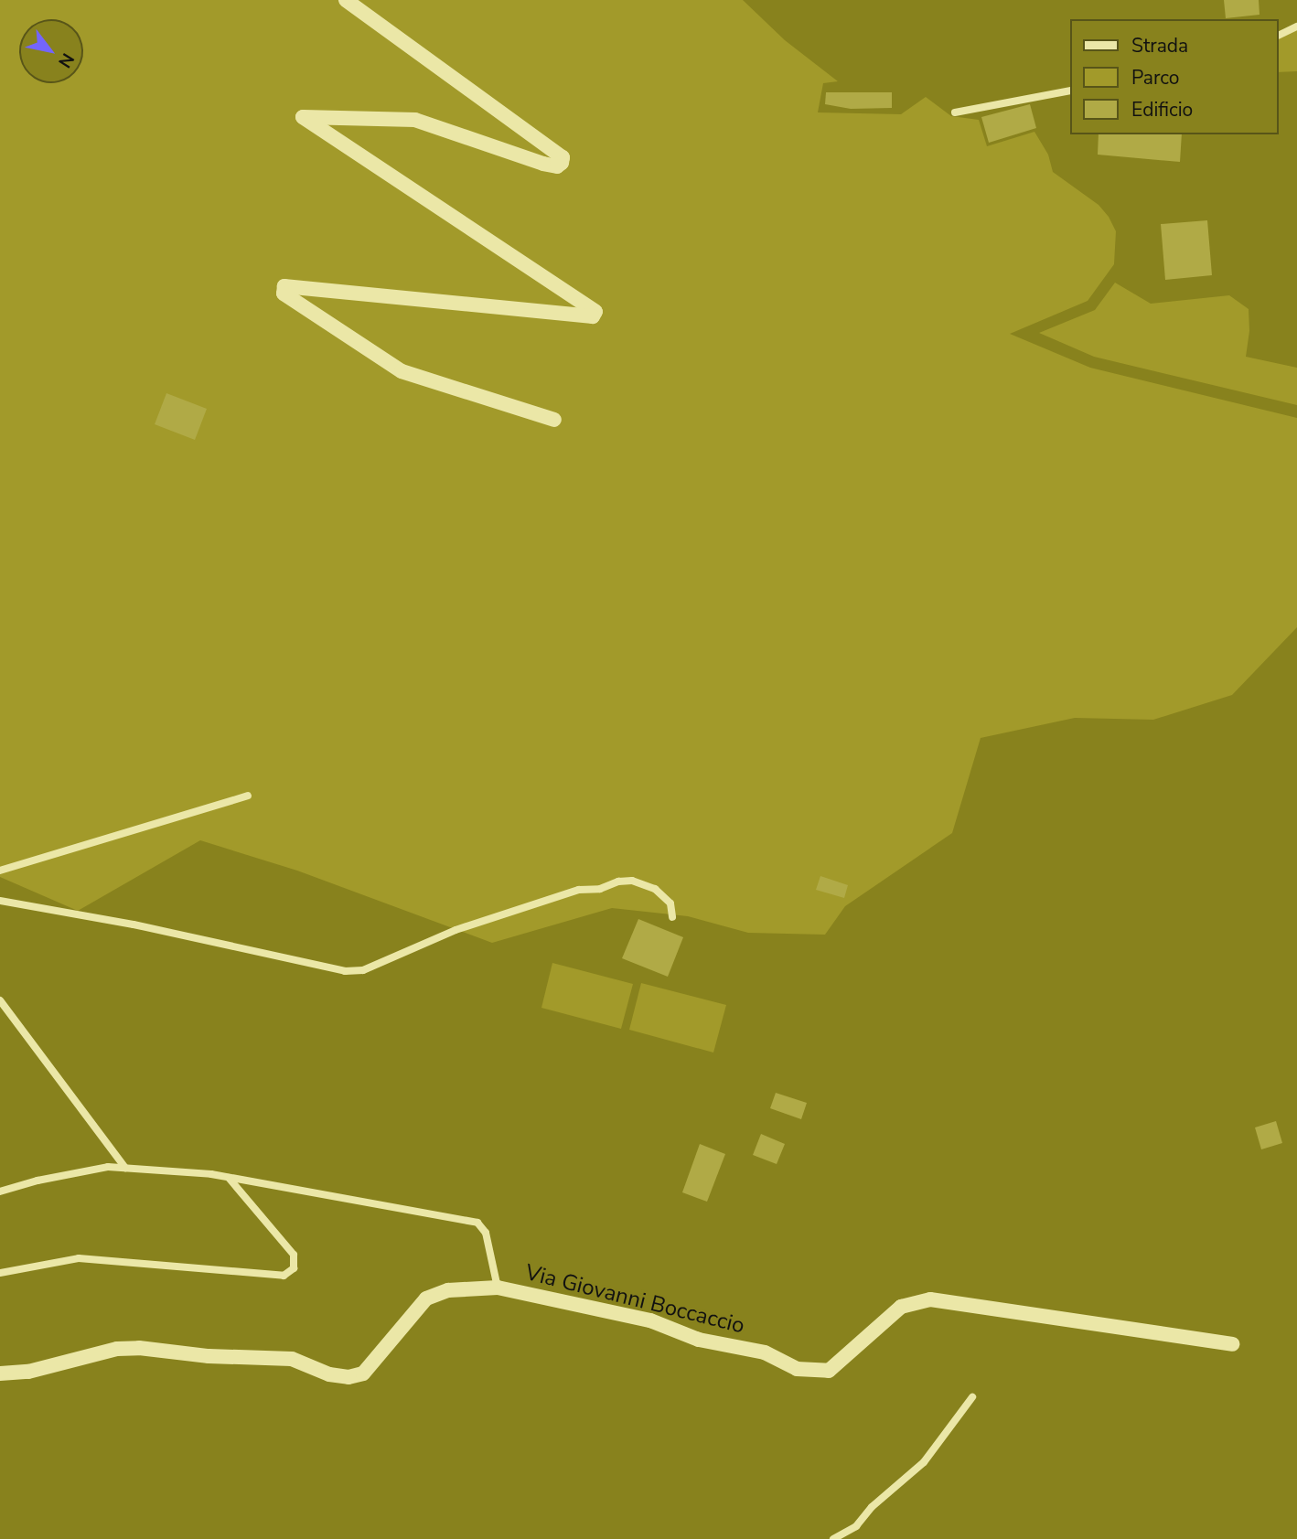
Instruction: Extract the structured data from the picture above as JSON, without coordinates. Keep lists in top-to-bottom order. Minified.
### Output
{"streets":{"street":["Via Giovanni Boccaccio"]},"legend":["Strada","Parco","Edificio"],"north":"bottom right"}
